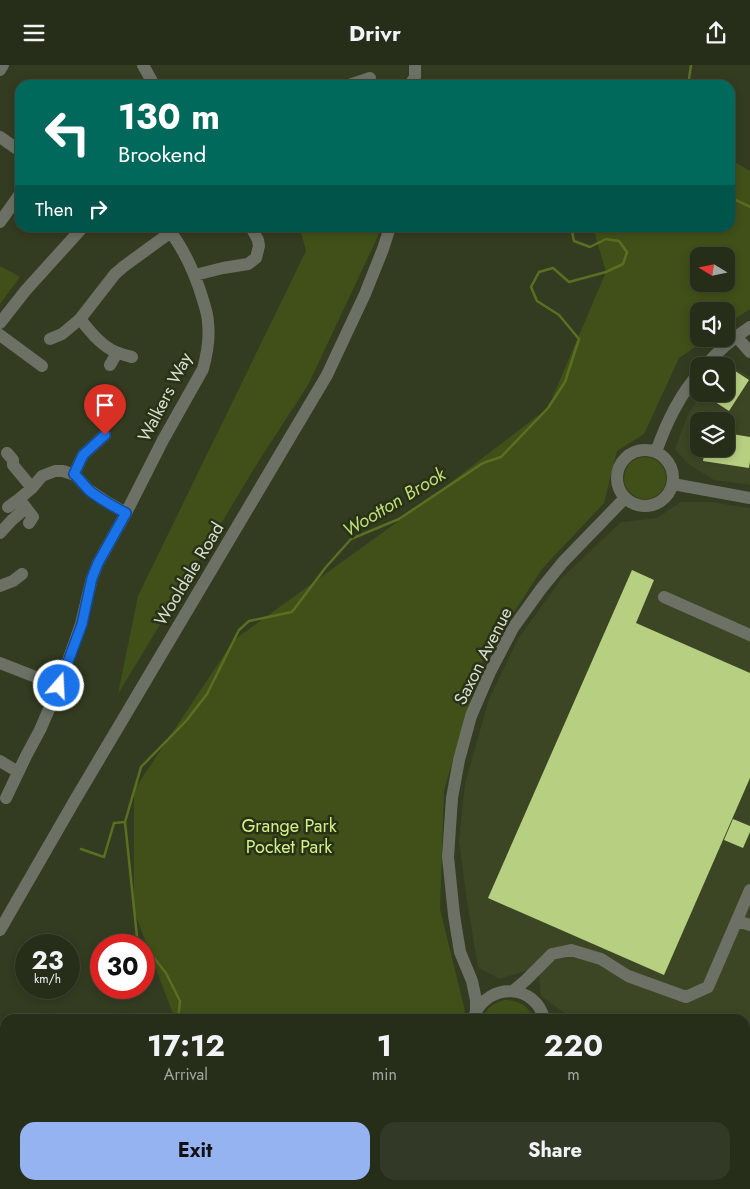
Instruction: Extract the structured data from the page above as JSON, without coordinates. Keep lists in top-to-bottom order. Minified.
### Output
{"streets":{"street":["Walkers Way","Wooldale Road","Saxon Avenue"]},"water":["Wootton Brook"],"parks":["Grange Park Pocket Park"],"north":"left","page":{"header":"Drivr","turn":["130 m","Brookend"],"then":"Then","speed":"23 km/h","limit":"30","eta":["17:12","Arrival","1","min","220","m"],"buttons":["Exit","Share"]}}
